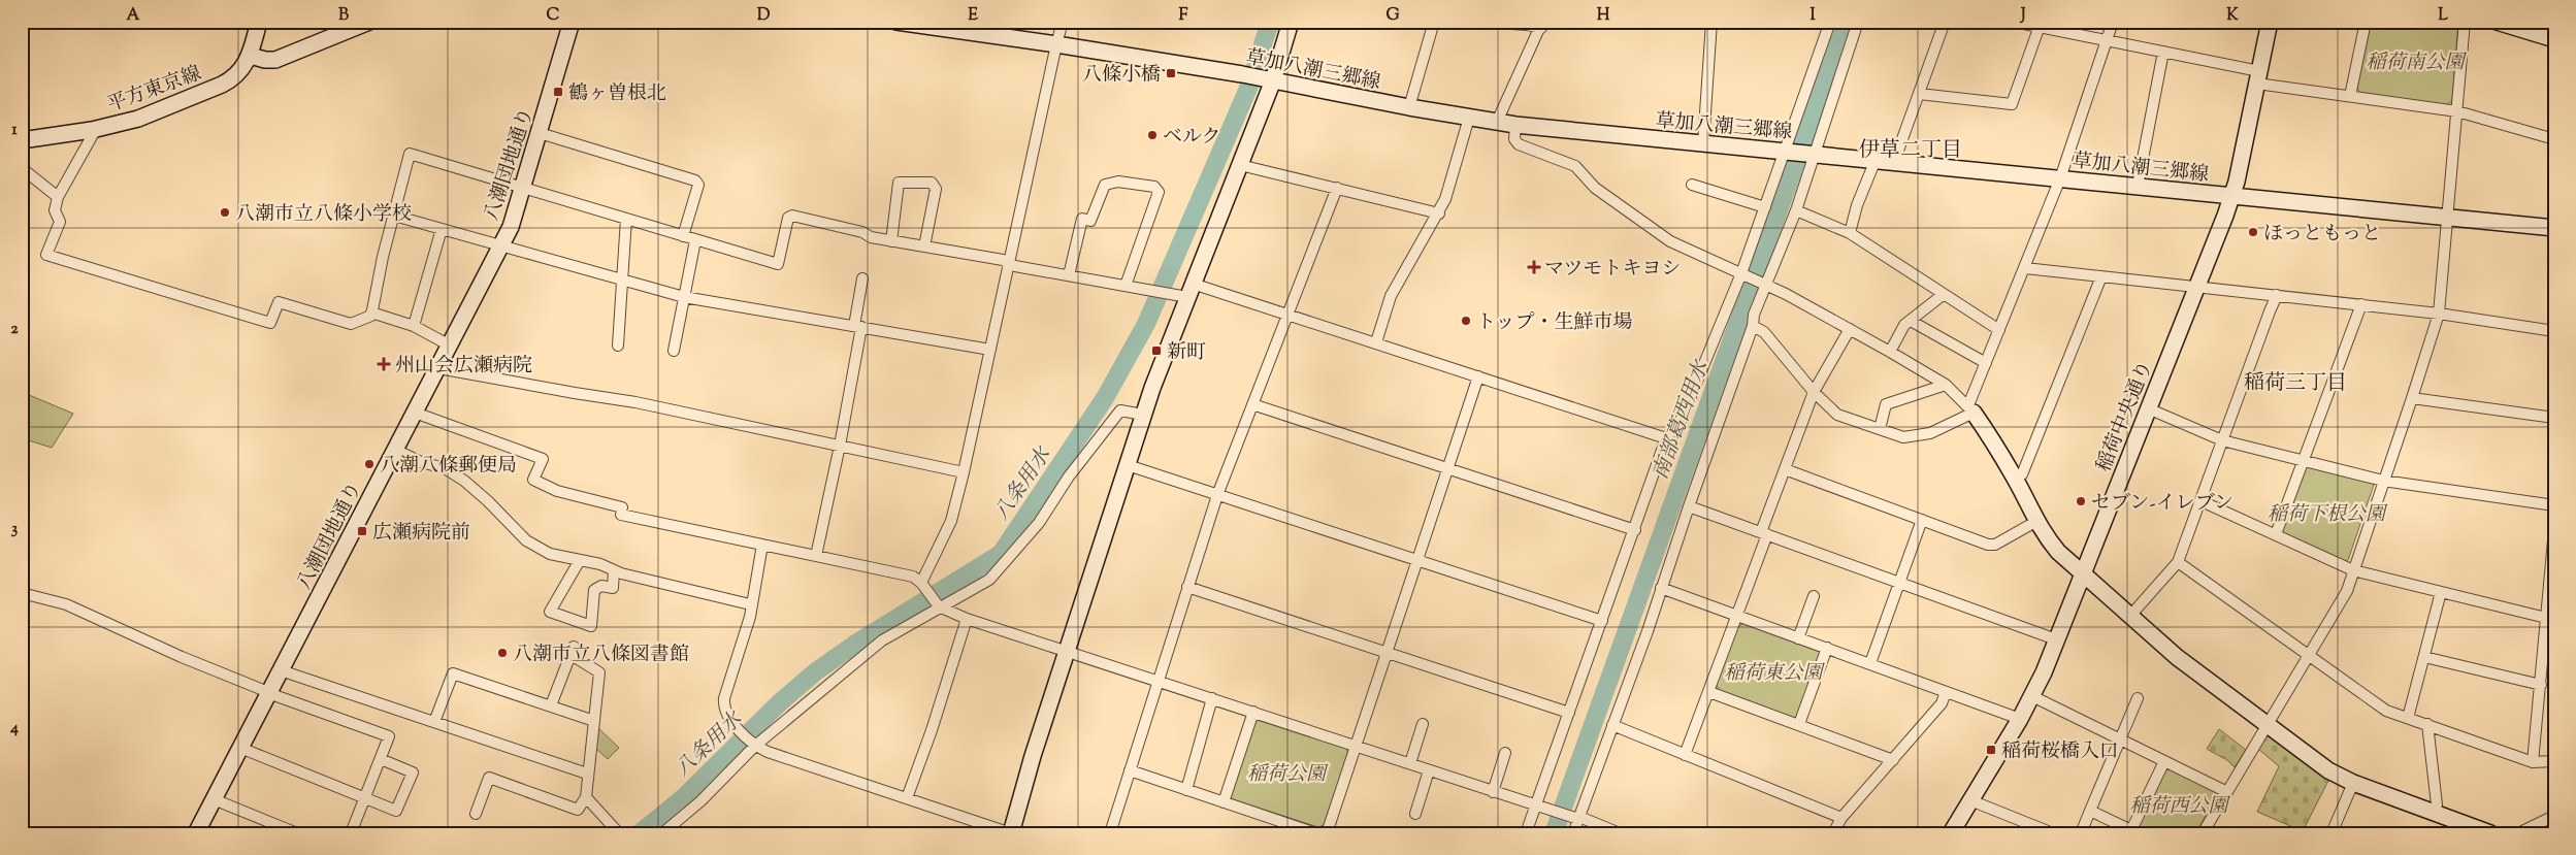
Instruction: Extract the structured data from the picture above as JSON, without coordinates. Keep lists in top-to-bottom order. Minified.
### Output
{"streets":{"street":["草加八潮三郷線","平方東京線","八潮団地通り","稲荷中央通り"]},"crossings":[["草加八潮三郷線","稲荷中央通り"]],"districts":["伊草二丁目","稲荷三丁目"],"water":["南部葛西用水","八条用水"],"parks":["稲荷南公園","稲荷下根公園","稲荷東公園","稲荷公園","稲荷西公園"],"places":{"transit":["八條小橋","鶴ヶ曽根北","新町","広瀬病院前","稲荷桜橋入口"],"other":["ベルク","八潮市立八條小学校","ほっともっと","トップ・生鮮市場","八潮八條郵便局","セブン-イレブン","八潮市立八條図書館"],"health":["マツモトキヨシ","州山会広瀬病院"]},"grid":{"columns":["A","B","C","D","E","F","G","H","I","J","K","L"],"rows":["1","2","3","4"]}}
